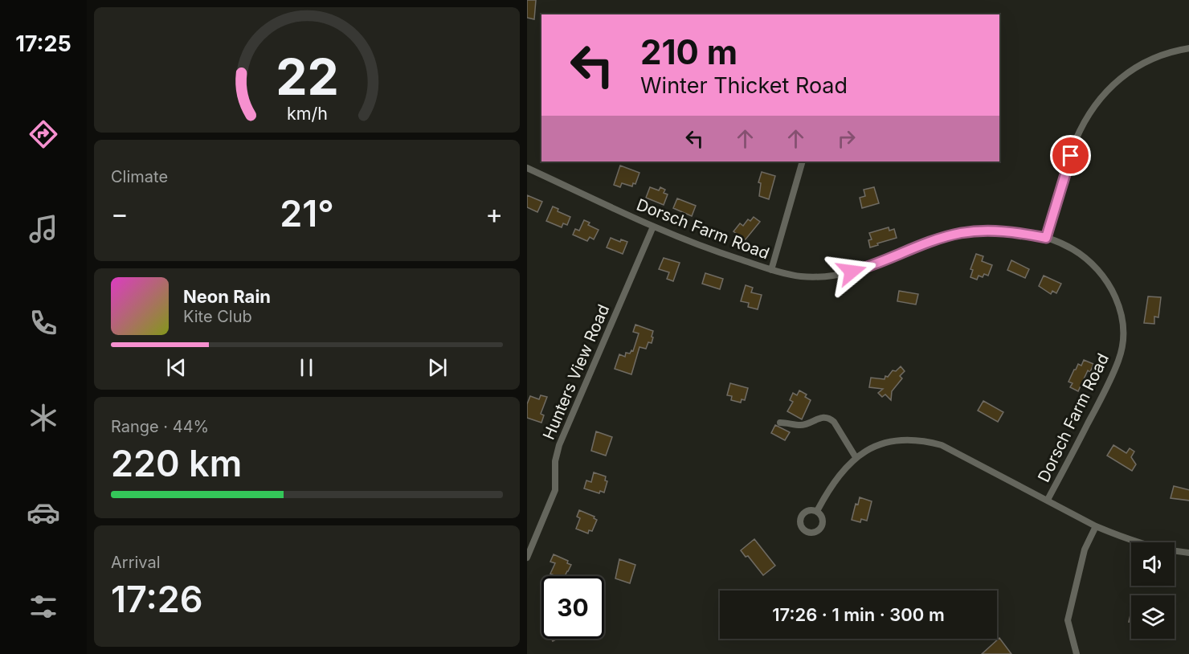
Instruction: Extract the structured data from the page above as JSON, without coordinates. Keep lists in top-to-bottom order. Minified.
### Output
{"streets":{"street":["Dorsch Farm Road","Hunters View Road"]},"crossings":[["Dorsch Farm Road","Hunters View Road"]],"page":{"tabs":"17:25","turn":["210 m","Winter Thicket Road"],"tile":["Climate",["Range · 44%","220 km"],["Arrival","17:26"]],"heat":["−","21°","+"],"song":["Neon Rain","Kite Club"],"limit":"30","trip":"17:26 · 1 min · 300 m","gauge":["22","km/h"]}}
